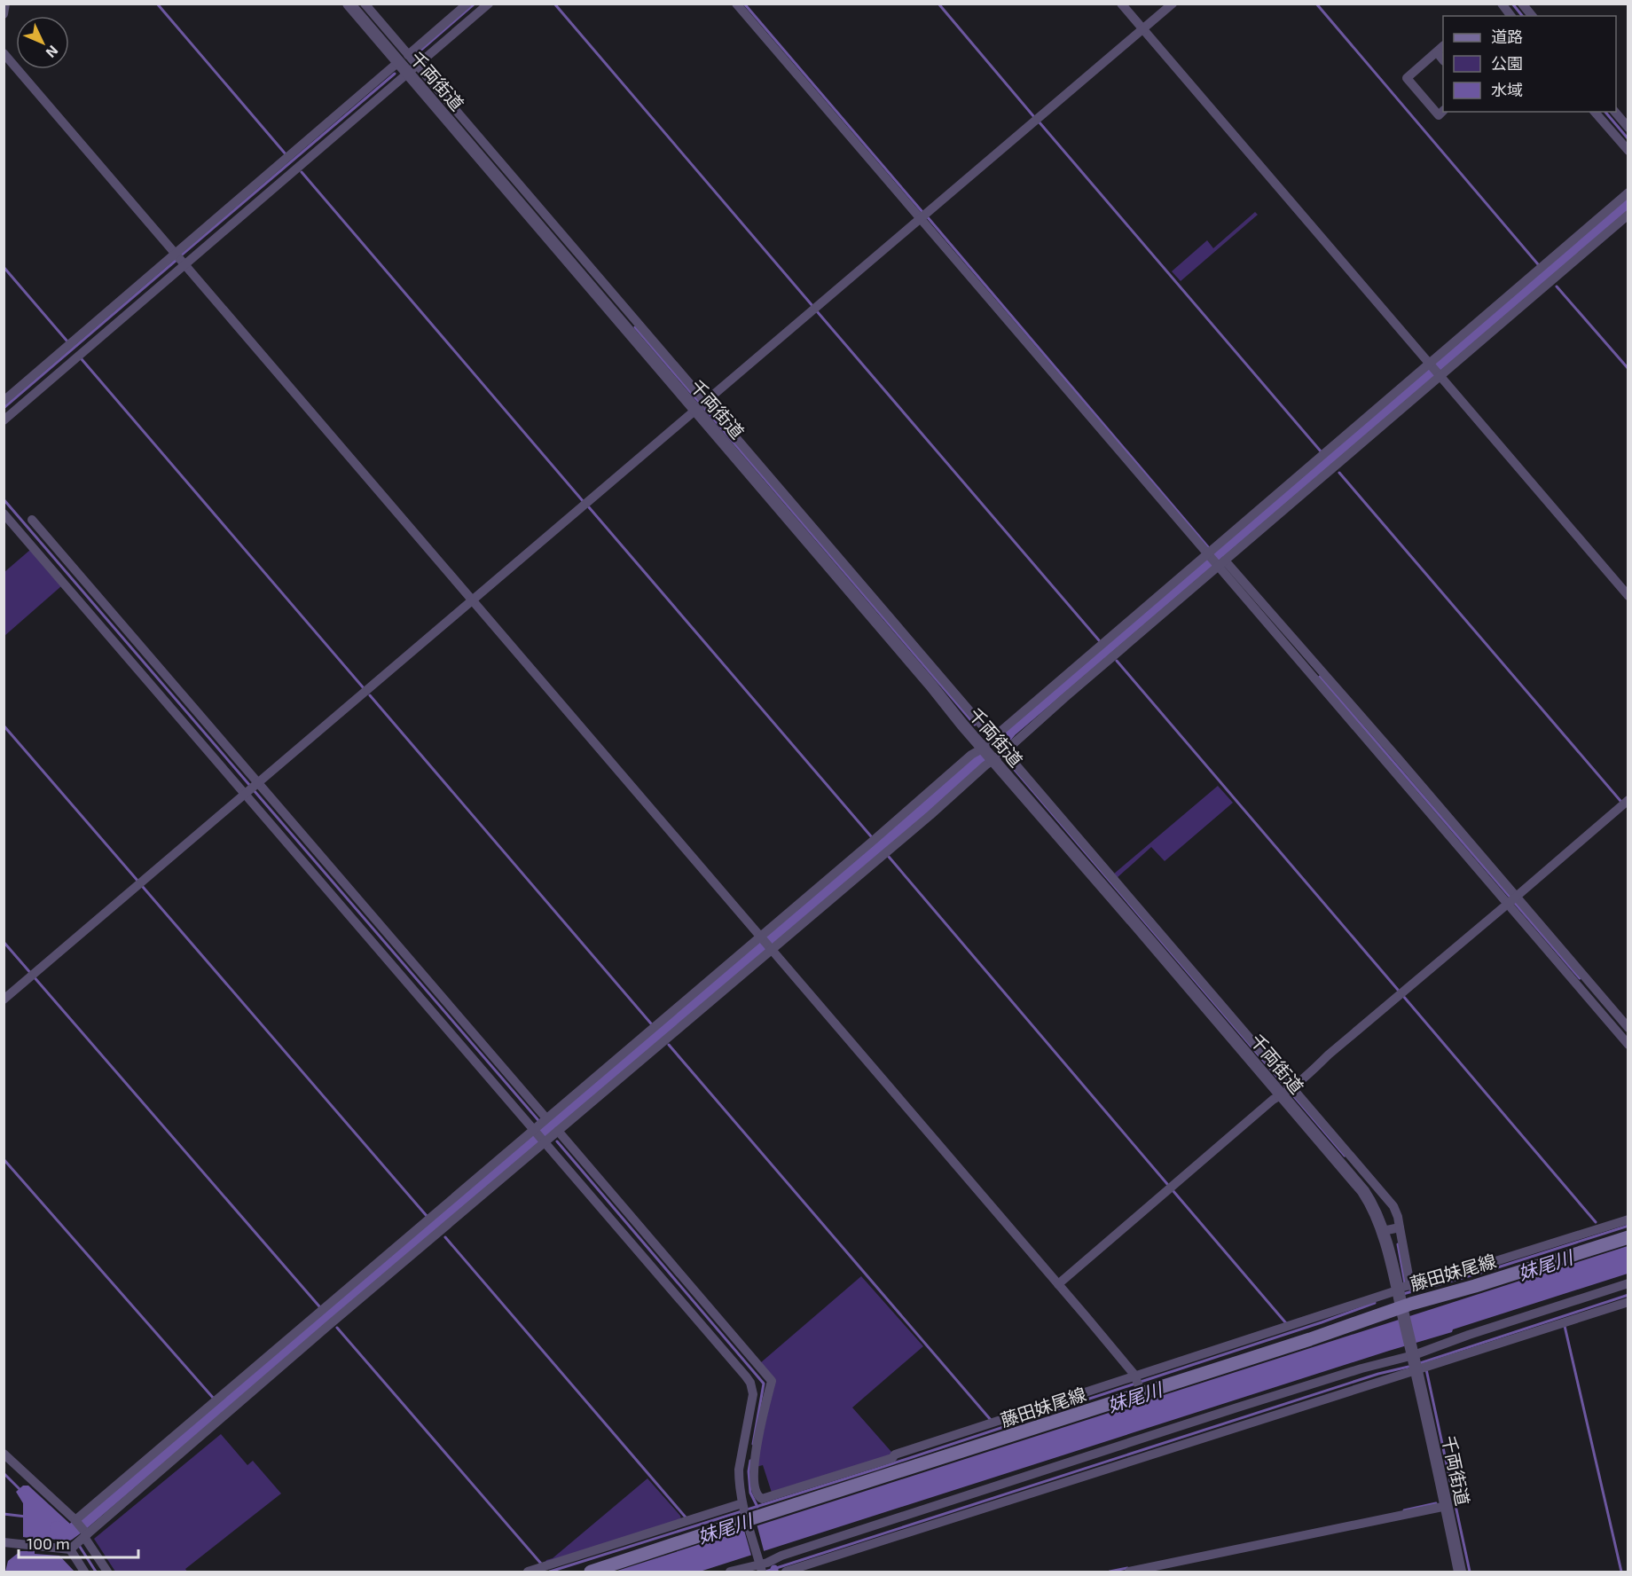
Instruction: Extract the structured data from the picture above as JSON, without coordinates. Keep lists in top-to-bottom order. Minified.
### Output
{"streets":{"main road":["藤田妹尾線"],"street":["千両街道"]},"crossings":[["千両街道","藤田妹尾線"]],"water":["妹尾川"],"legend":["道路","公園","水域"],"scale_bar":"100 m","north":"bottom right"}
